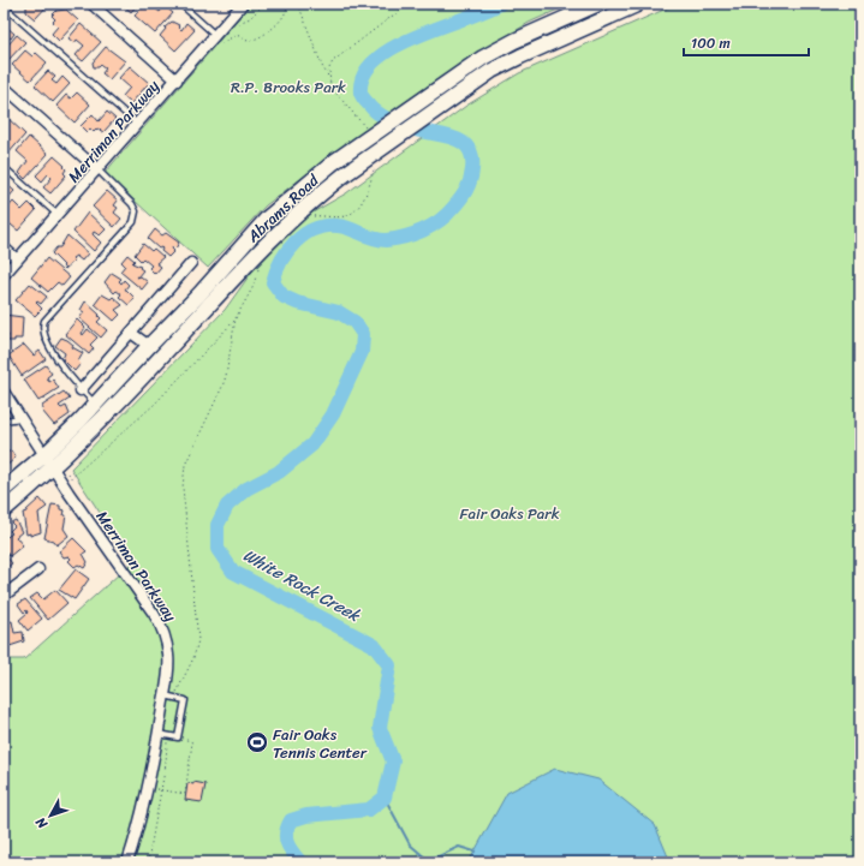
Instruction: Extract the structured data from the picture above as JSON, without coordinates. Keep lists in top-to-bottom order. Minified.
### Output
{"streets":{"main road":["Abrams Road"],"street":["Merriman Parkway"]},"crossings":[["Merriman Parkway","Abrams Road"]],"water":["White Rock Creek"],"parks":["R.P. Brooks Park","Fair Oaks Park"],"places":{"sports":["Fair Oaks Tennis Center"]},"scale_bar":"100 m","north":"bottom left"}
